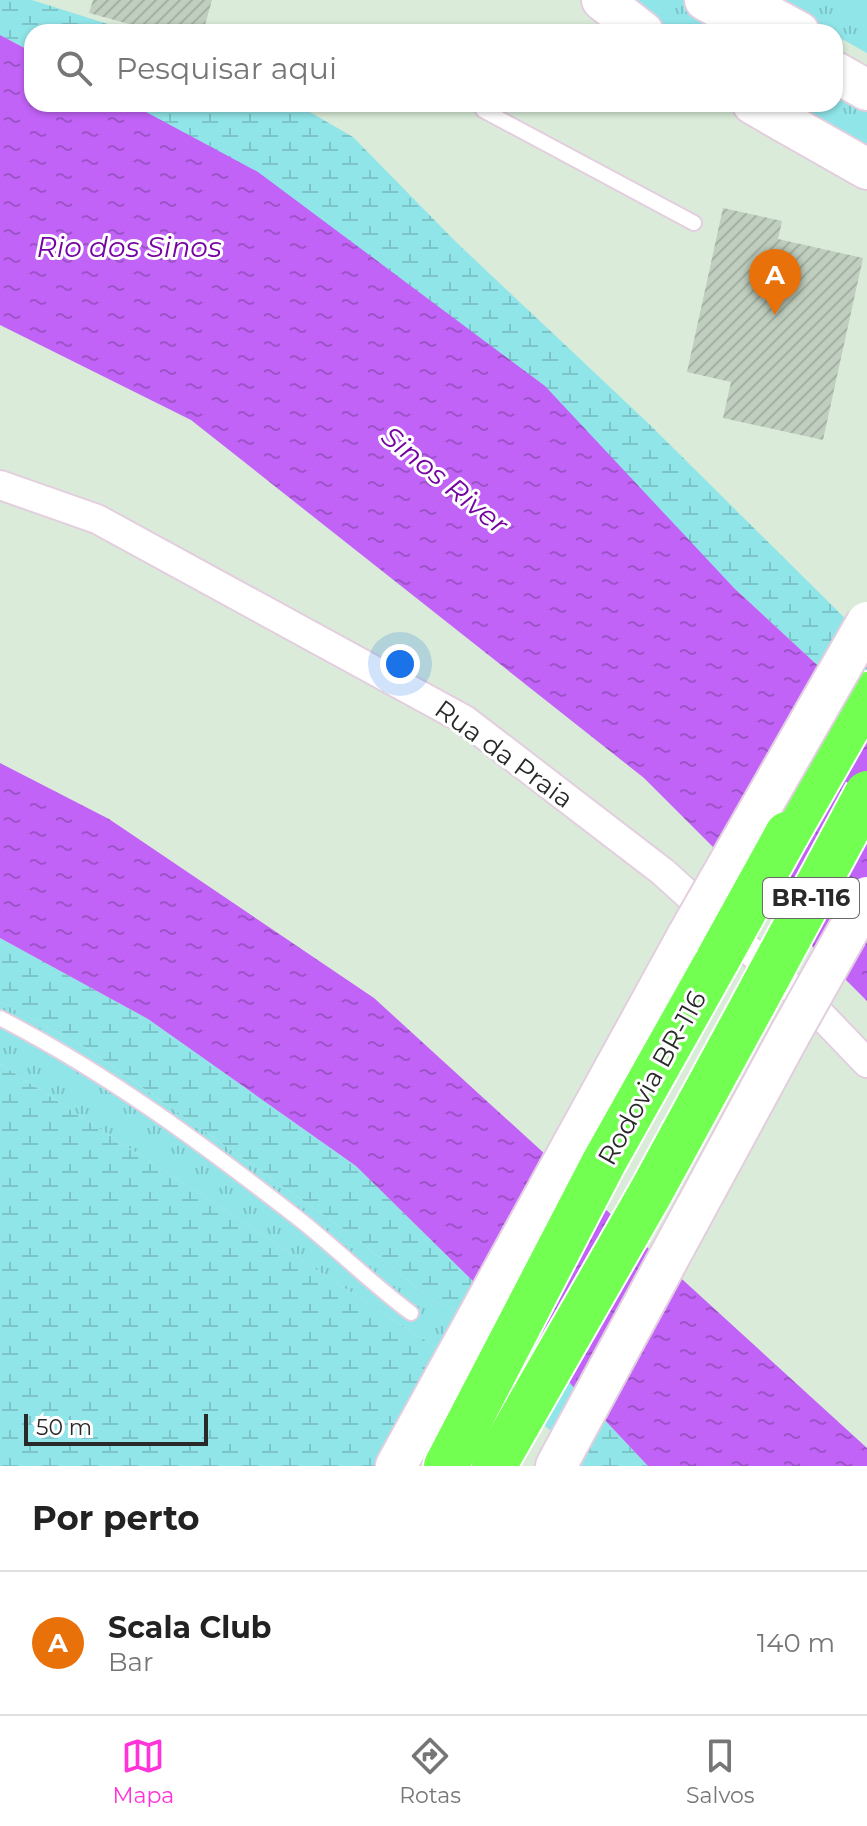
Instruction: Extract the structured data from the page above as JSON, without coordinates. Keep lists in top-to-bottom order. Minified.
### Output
{"streets":{"highway":["BR-116","Rodovia BR-116"],"street":["Rua da Praia"]},"water":["Rio dos Sinos","Sinos River"],"scale_bar":"50 m","page":{"search":"Pesquisar aqui","pins":"A","scale":"50 m","heading":"Por perto","list":[{"mark":"A","name":"Scala Club","note":"Bar","value":"140 m"}],"nav":["Mapa","Rotas","Salvos"]}}
